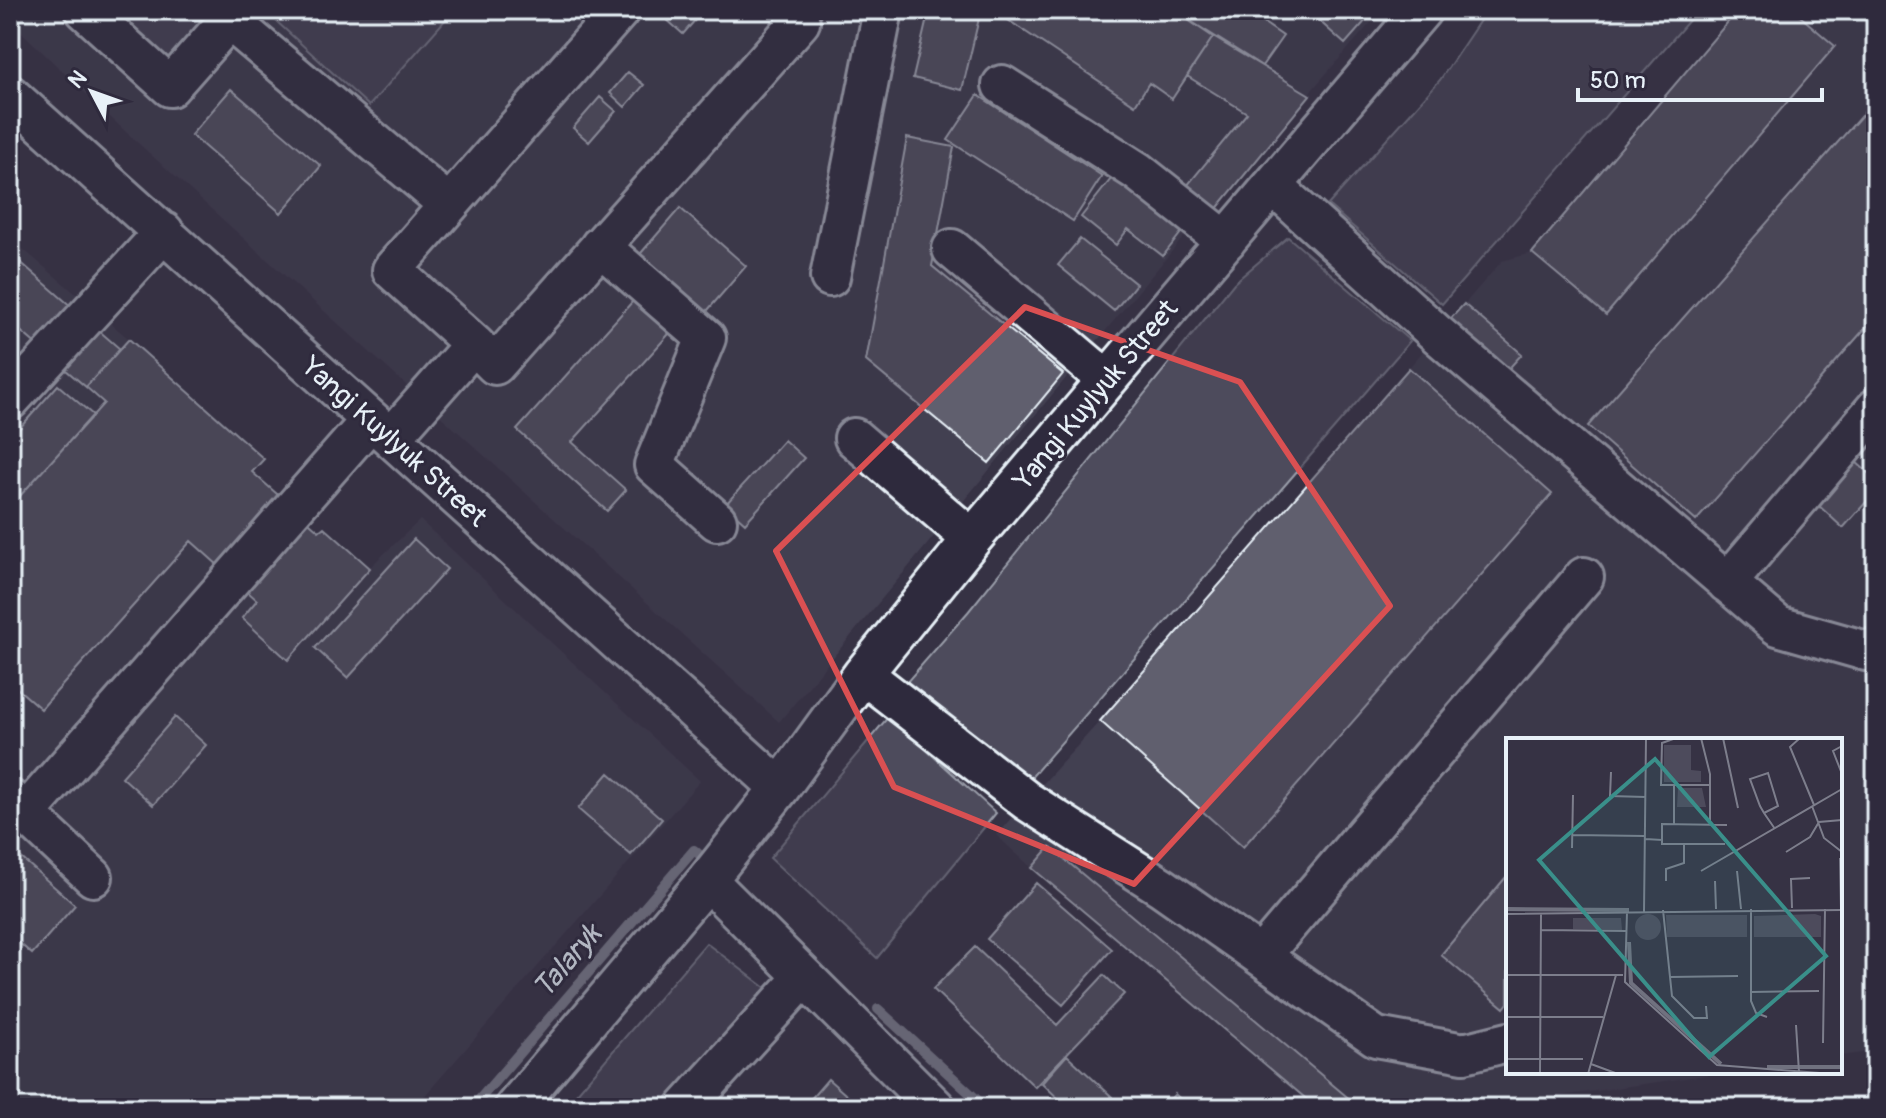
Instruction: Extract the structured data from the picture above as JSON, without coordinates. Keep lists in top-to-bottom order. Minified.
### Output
{"streets":{"street":["Yangi Kuylyuk Street"]},"water":["Talaryk"],"scale_bar":"50 m","north":"top left"}
